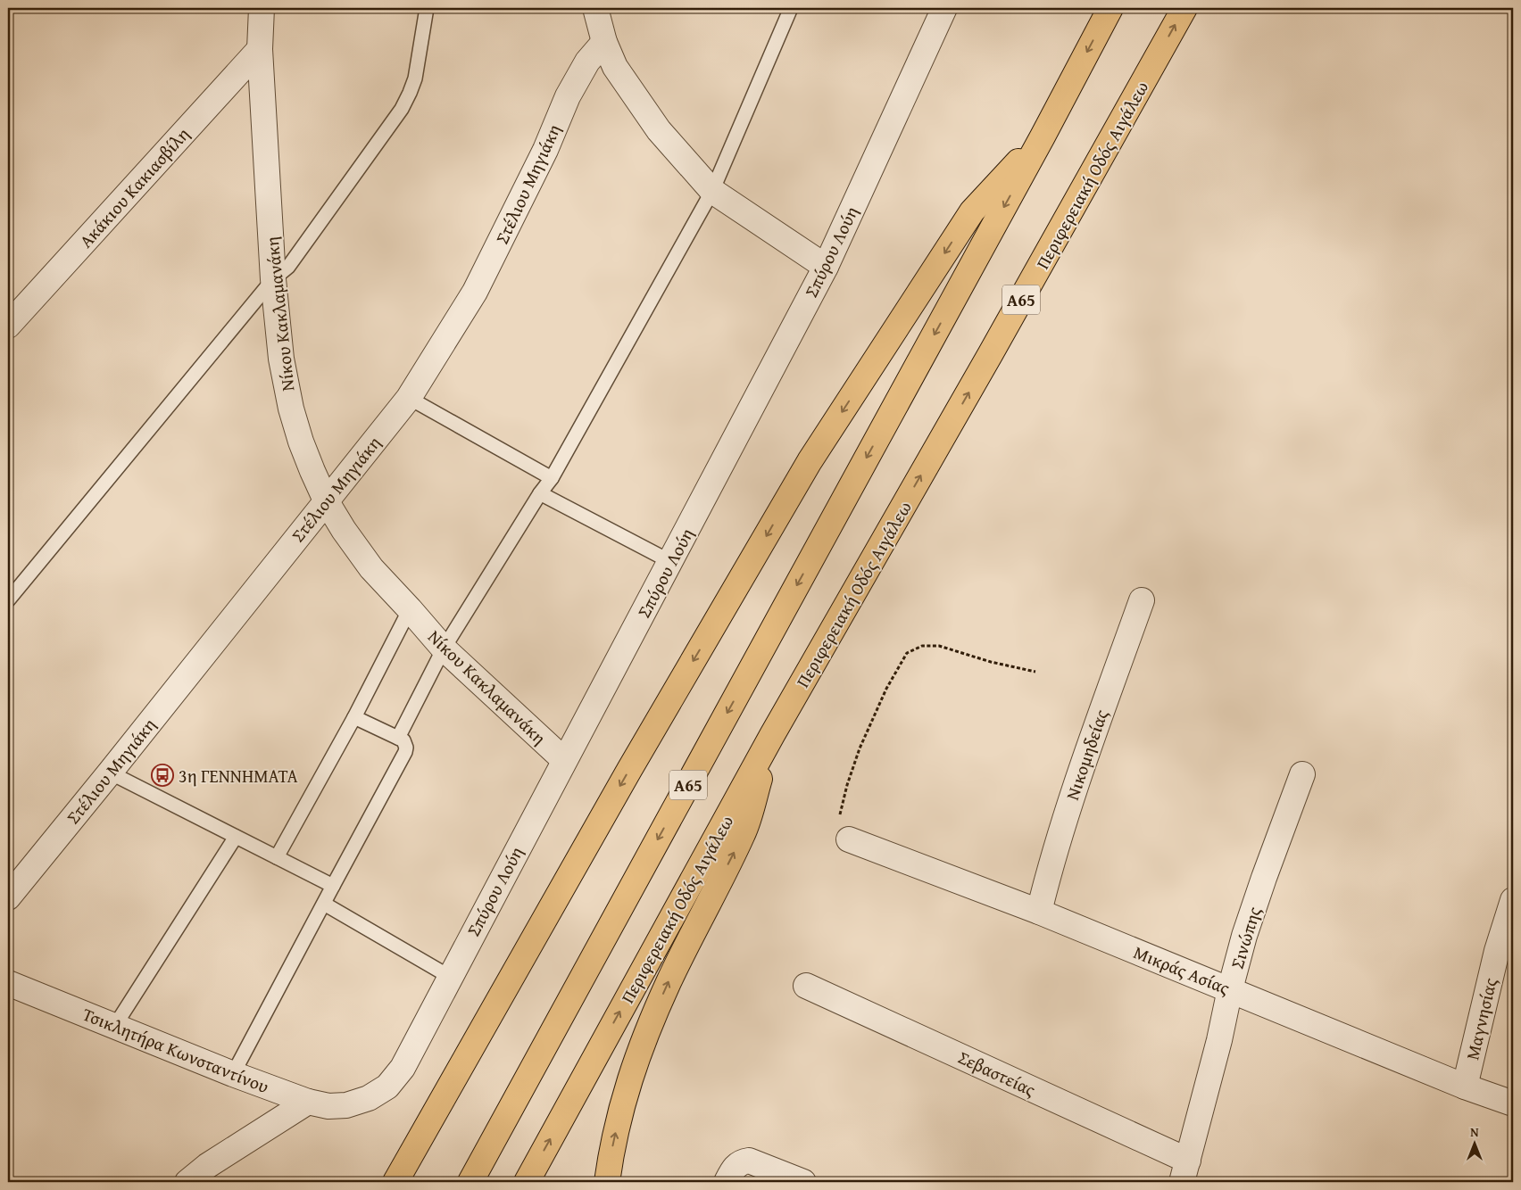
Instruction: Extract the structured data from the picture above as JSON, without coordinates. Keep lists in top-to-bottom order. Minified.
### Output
{"streets":{"highway":["Περιφερειακή Οδός Αιγάλεω","Α65"],"street":["Στέλιου Μηγιάκη","Ακάκιου Κακιασβίλη","Σπύρου Λούη","Νίκου Κακλαμανάκη","Νικομηδείας","Σινώπης","Μικράς Ασίας","Μαγνησίας","Τσικλητήρα Κωνσταντίνου","Σεβαστείας"]},"crossings":[["Στέλιου Μηγιάκη","Νίκου Κακλαμανάκη"],["Ακάκιου Κακιασβίλη","Νίκου Κακλαμανάκη"],["Σπύρου Λούη","Νίκου Κακλαμανάκη"],["Σπύρου Λούη","Τσικλητήρα Κωνσταντίνου"],["Νικομηδείας","Μικράς Ασίας"],["Σινώπης","Μικράς Ασίας"],["Σινώπης","Σεβαστείας"],["Μικράς Ασίας","Μαγνησίας"]],"places":{"bus stop":["3η ΓΕΝΝΗΜΑΤΑ"]},"north":"top"}
